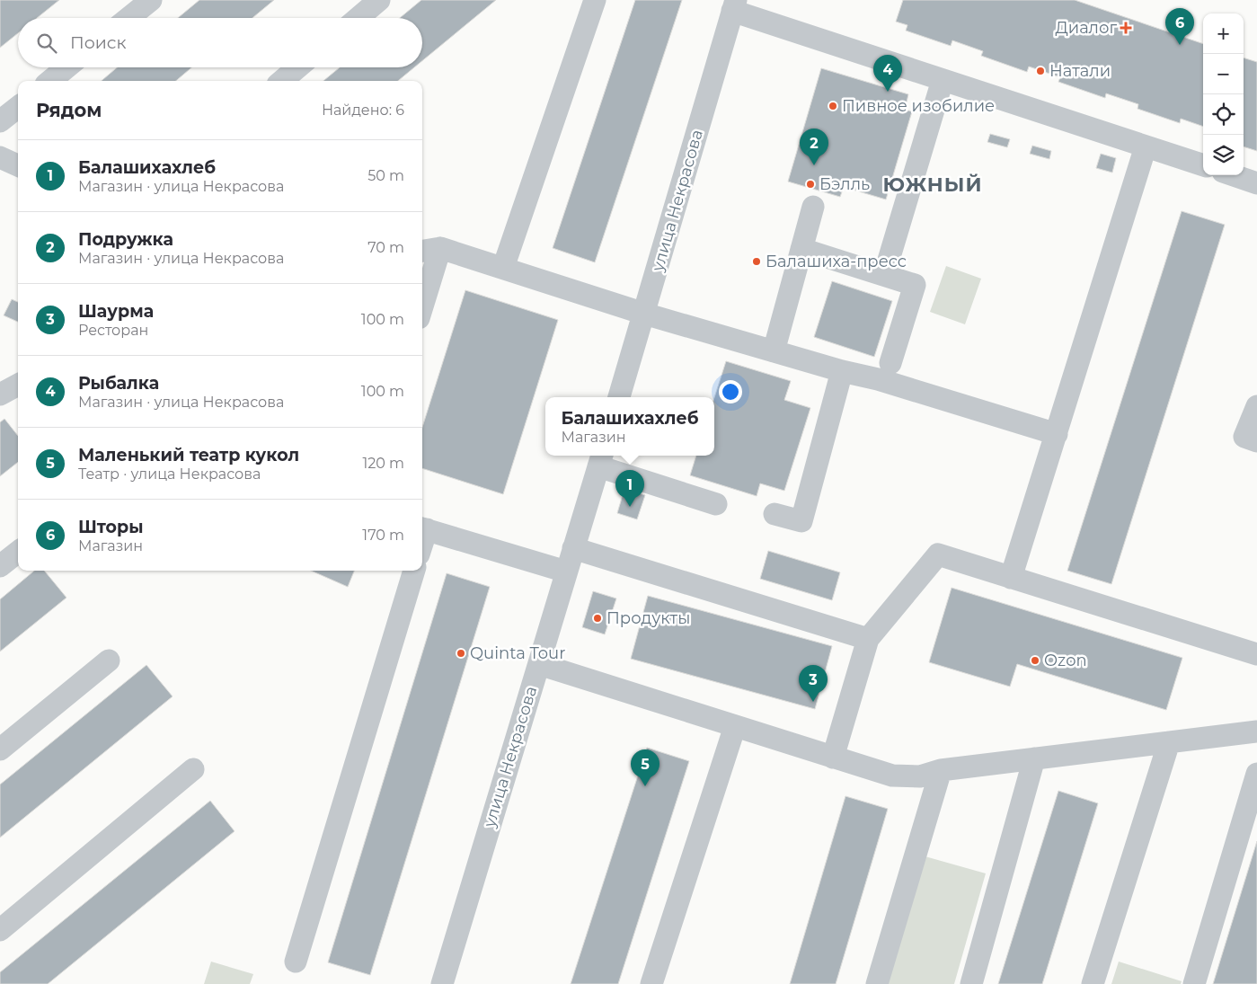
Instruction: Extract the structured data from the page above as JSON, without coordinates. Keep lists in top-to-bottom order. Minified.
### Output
{"streets":{"street":["улица Некрасова"]},"districts":["ЮЖНЫЙ"],"places":{"health":["Диалог"],"other":["Натали","Пивное изобилие","Бэлль","Балашиха-пресс","Продукты","Quinta Tour","Ozon"]},"page":{"pins":["6","4","2","1","3","5"],"map_buttons":["+","−"],"search":"Поиск","heading":["Рядом","Найдено: 6"],"list":[{"mark":"1","name":"Балашихахлеб","note":"Магазин · улица Некрасова","value":"50 m"},{"mark":"2","name":"Подружка","note":"Магазин · улица Некрасова","value":"70 m"},{"mark":"3","name":"Шаурма","note":"Ресторан","value":"100 m"},{"mark":"4","name":"Рыбалка","note":"Магазин · улица Некрасова","value":"100 m"},{"mark":"5","name":"Маленький театр кукол","note":"Театр · улица Некрасова","value":"120 m"},{"mark":"6","name":"Шторы","note":"Магазин","value":"170 m"}],"popup":["Балашихахлеб","Магазин"]}}
